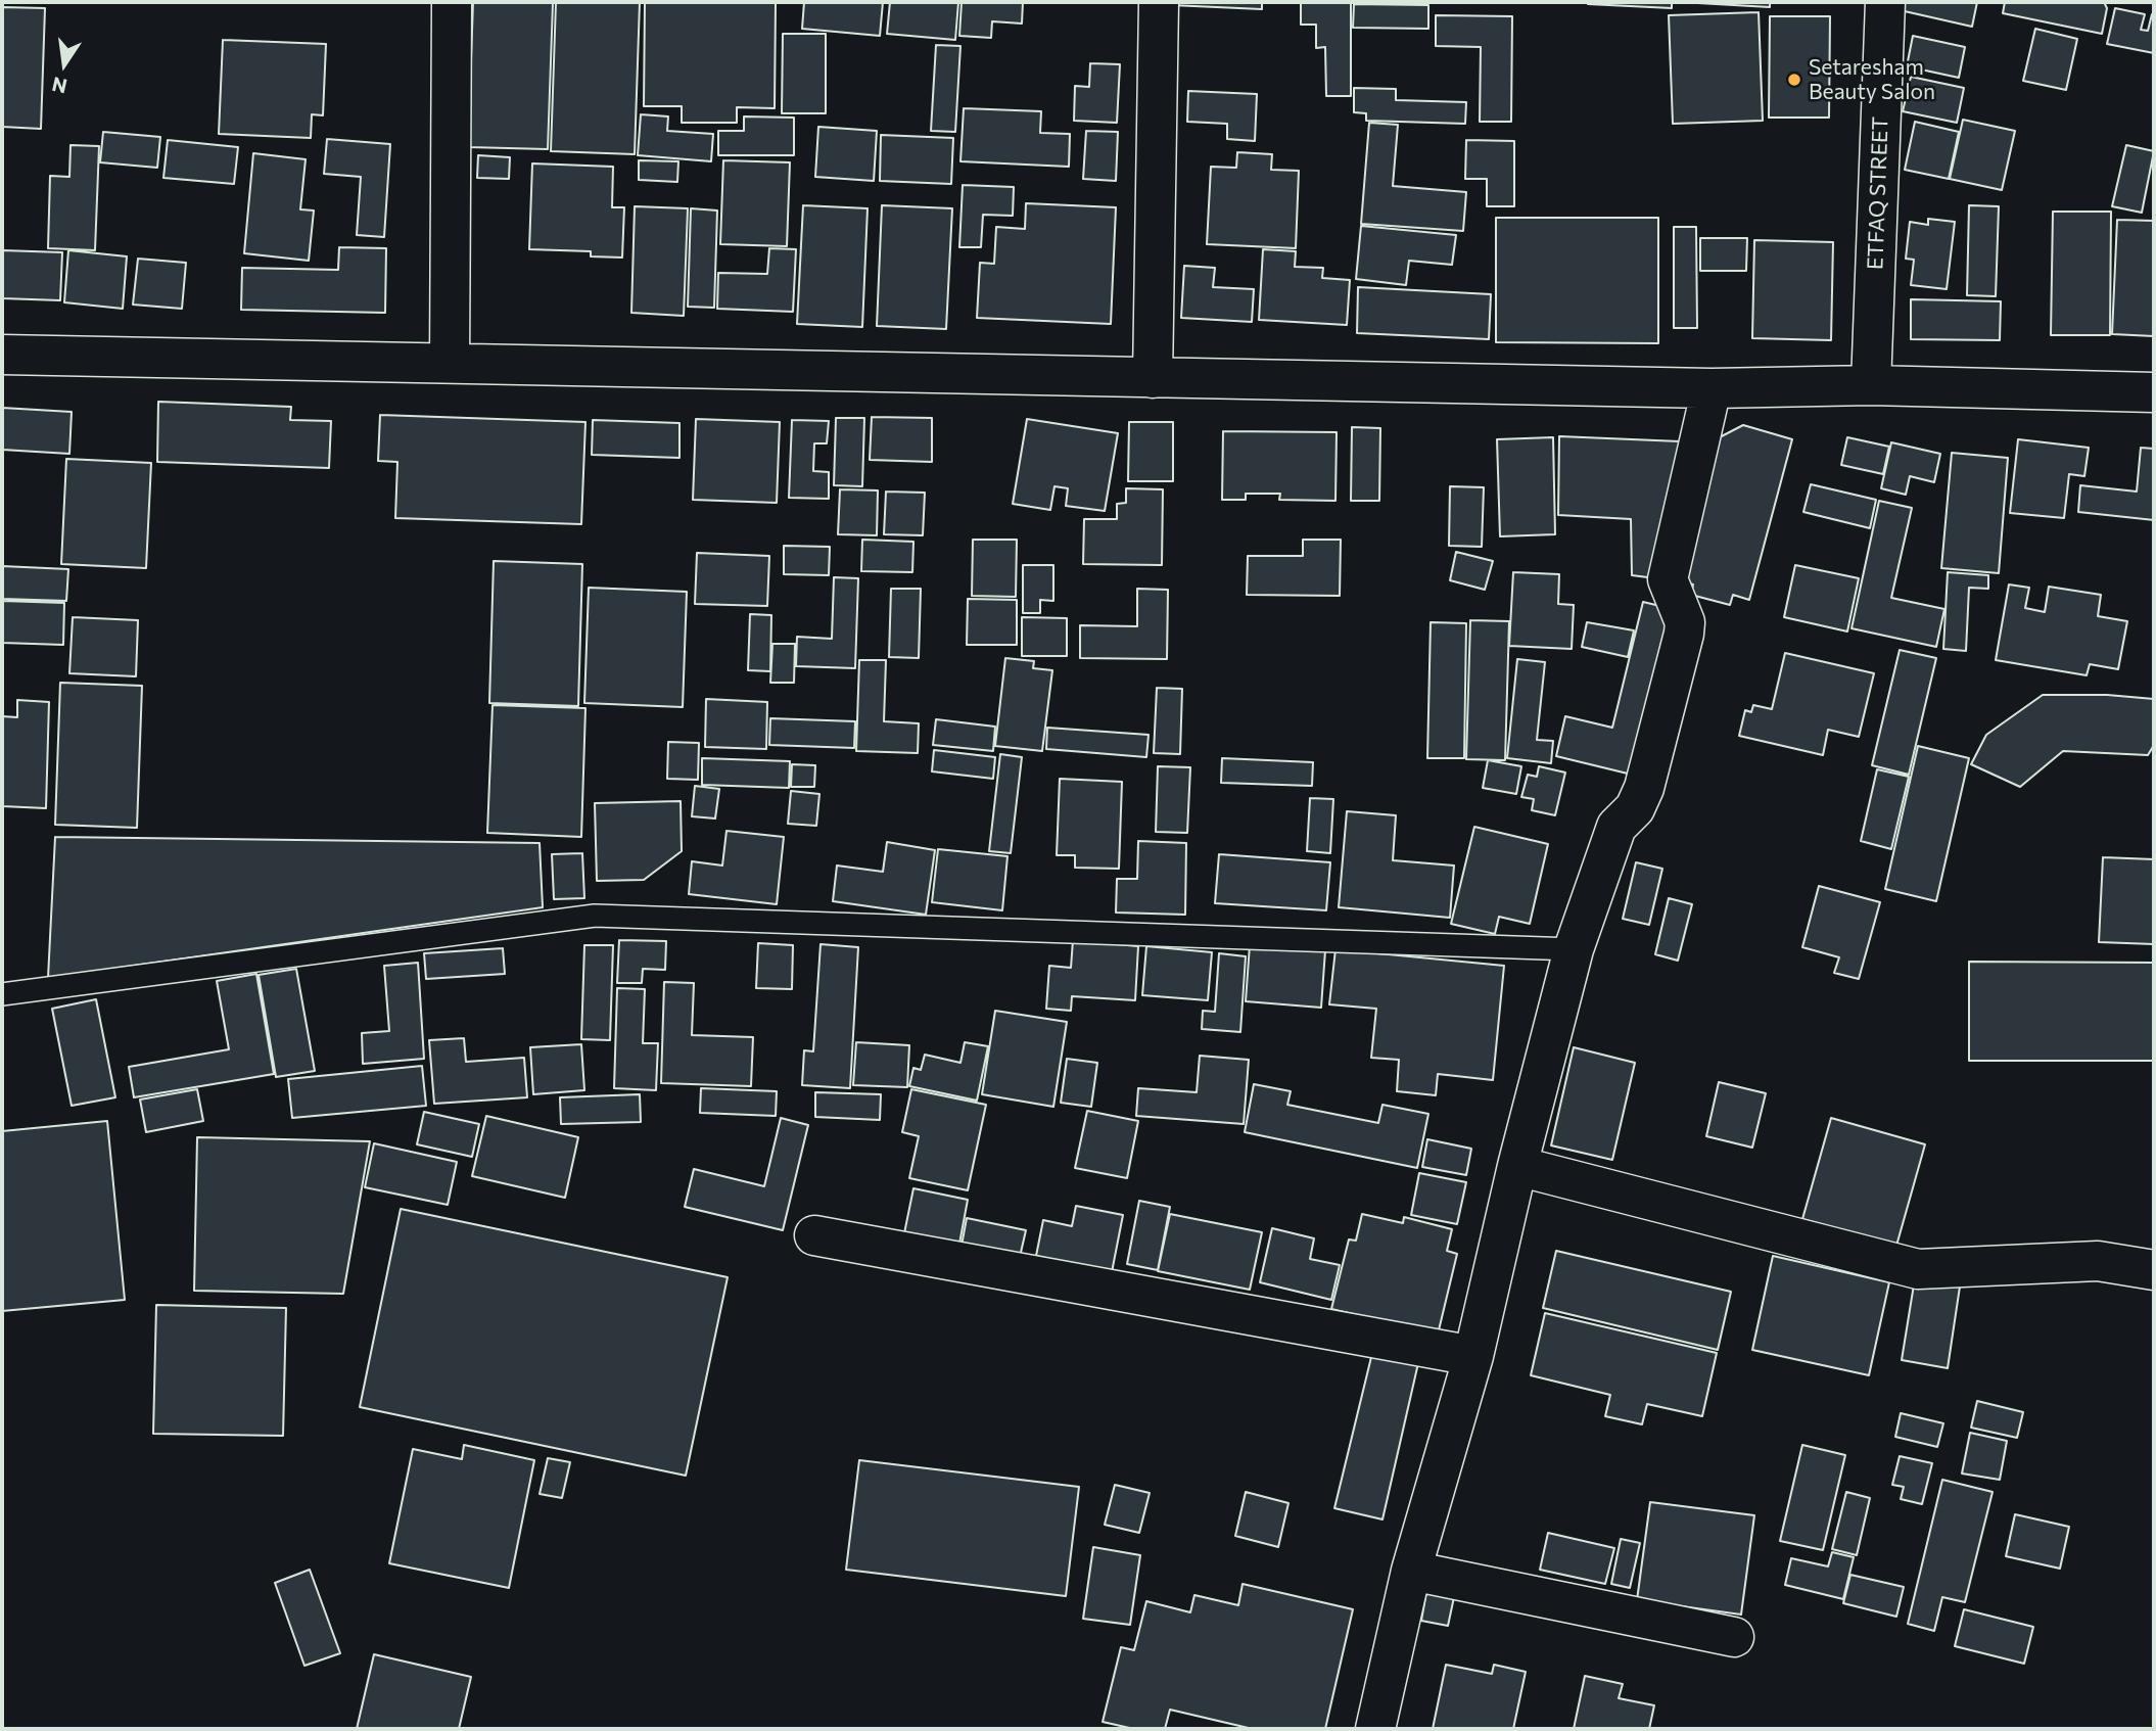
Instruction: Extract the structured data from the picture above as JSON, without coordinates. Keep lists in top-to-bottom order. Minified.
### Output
{"streets":{"street":["ETFAQ STREET"]},"places":["Setaresham Beauty Salon"],"north":"bottom"}
